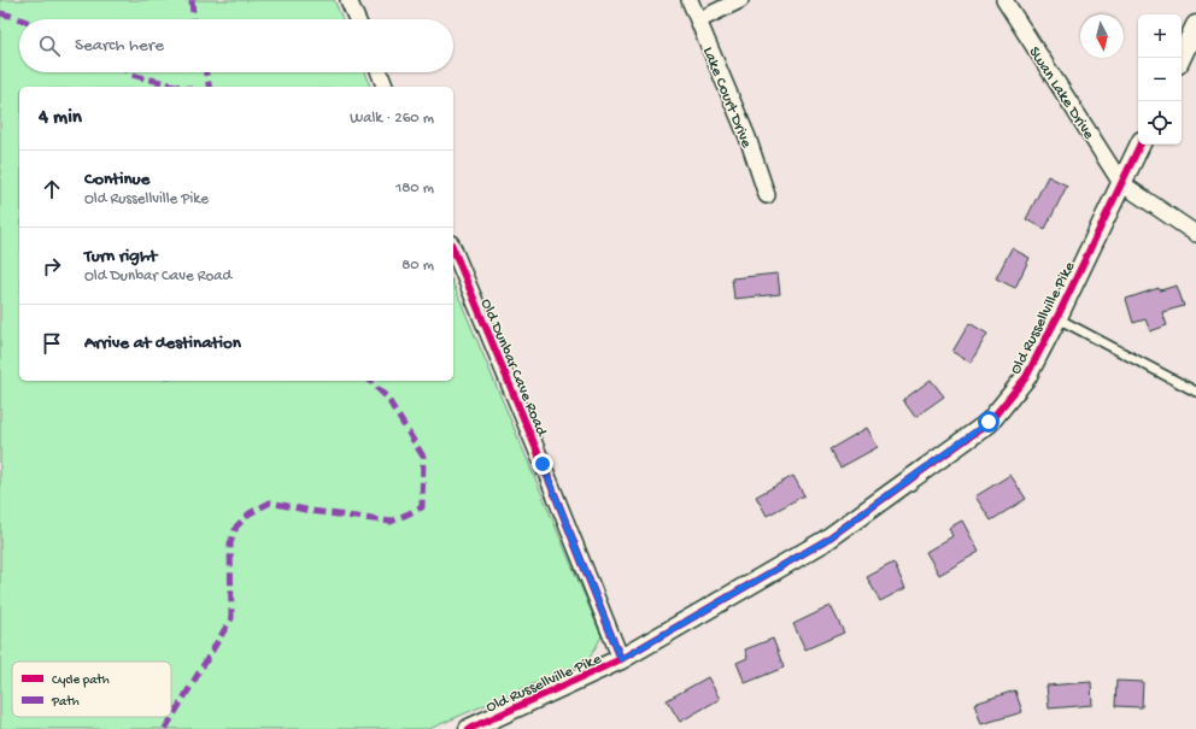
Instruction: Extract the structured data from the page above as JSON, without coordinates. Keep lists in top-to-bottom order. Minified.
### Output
{"streets":{"street":["Swan Lake Drive","Lake Court Drive","Old Russellville Pike","Old Dunbar Cave Road"]},"crossings":[["Swan Lake Drive","Old Russellville Pike"],["Old Russellville Pike","Old Dunbar Cave Road"]],"legend":["Cycle path","Path"],"north":"bottom","page":{"map_buttons":["+","−"],"search":"Search here","heading":["4 min","Walk · 260 m"],"list":[["Continue","Old Russellville Pike","180 m"],["Turn right","Old Dunbar Cave Road","80 m"],"Arrive at destination"]}}
